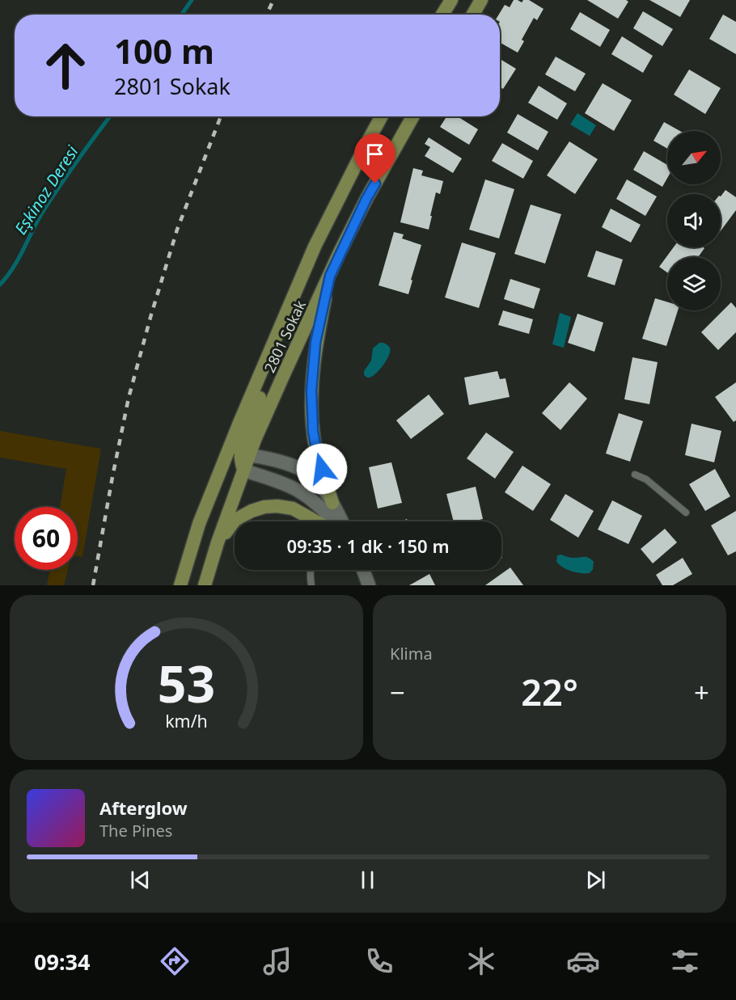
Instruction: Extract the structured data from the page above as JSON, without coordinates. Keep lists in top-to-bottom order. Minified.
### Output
{"streets":{"main road":["2801 Sokak"]},"water":["Eşkinoz Deresi"],"north":"top right","page":{"turn":["100 m","2801 Sokak"],"limit":"60","trip":"09:35 · 1 dk · 150 m","tile":"Klima","heat":["−","22°","+"],"song":["Afterglow","The Pines"],"tabs":"09:34","gauge":["53","km/h"]}}
